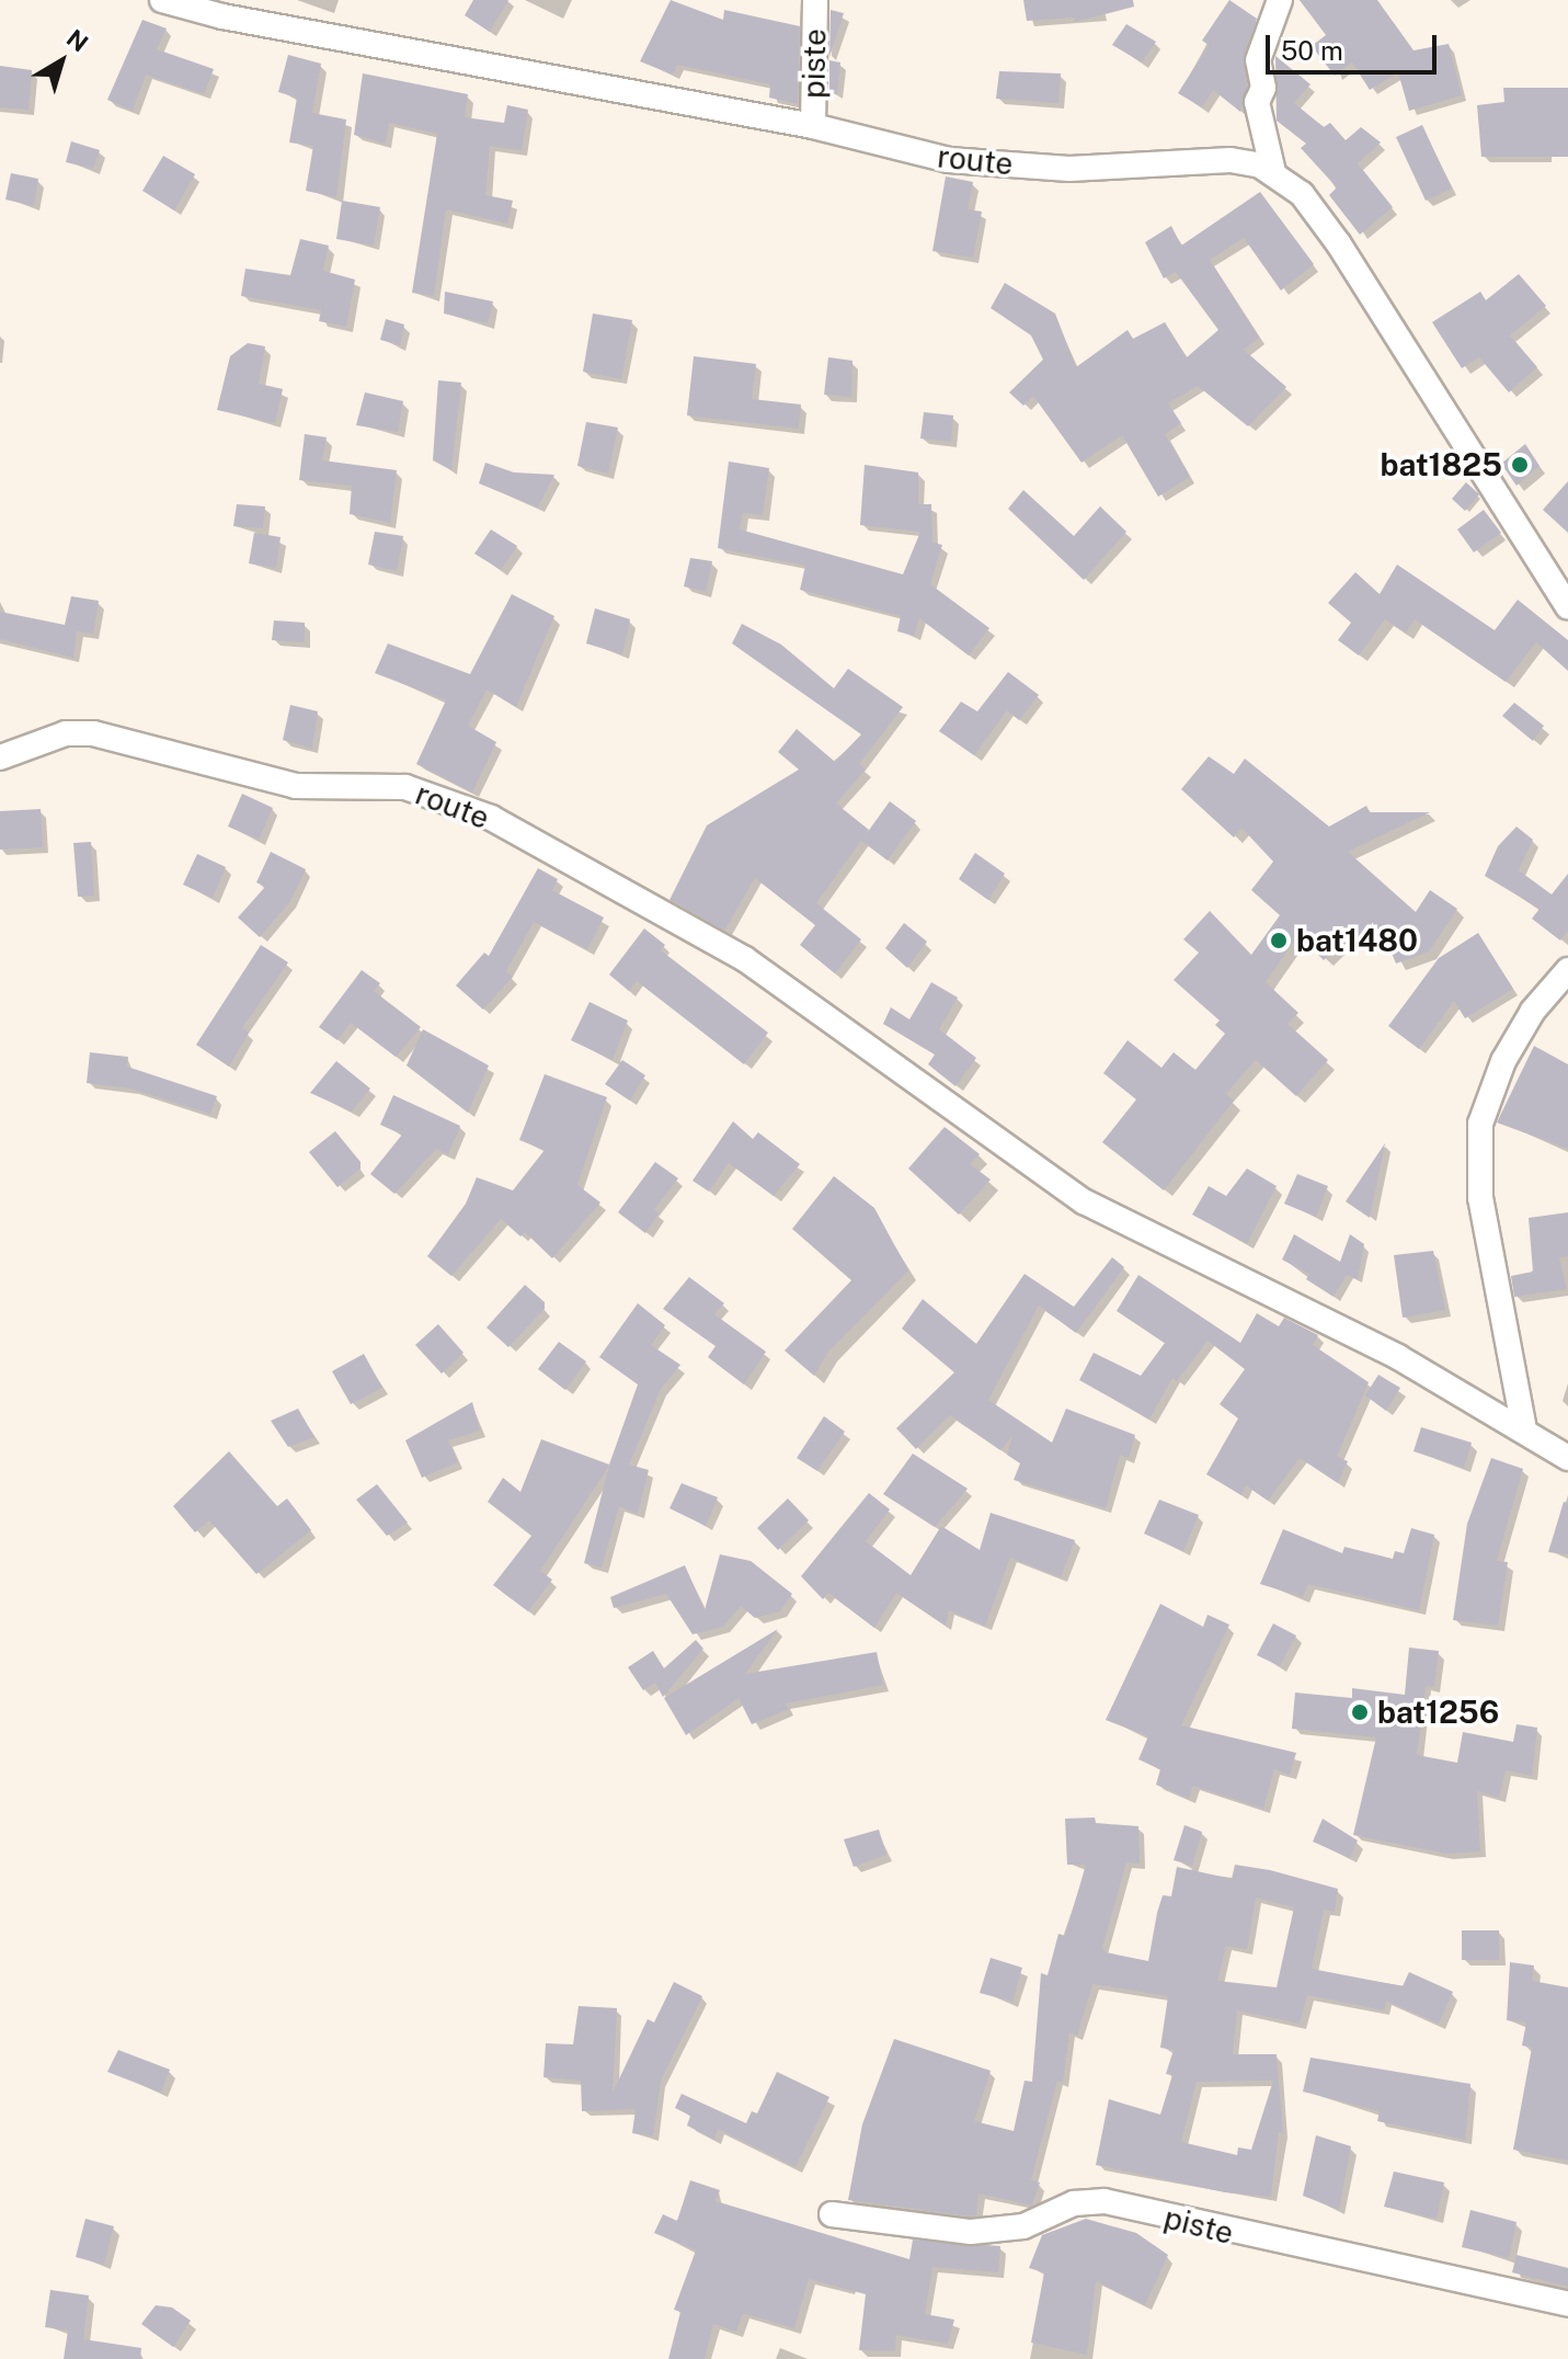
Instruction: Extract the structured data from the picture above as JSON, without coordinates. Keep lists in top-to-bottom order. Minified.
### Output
{"streets":{"street":["piste","route"]},"crossings":[["piste","route"]],"places":["bat1825","bat1480","bat1256"],"scale_bar":"50 m","north":"top right"}
